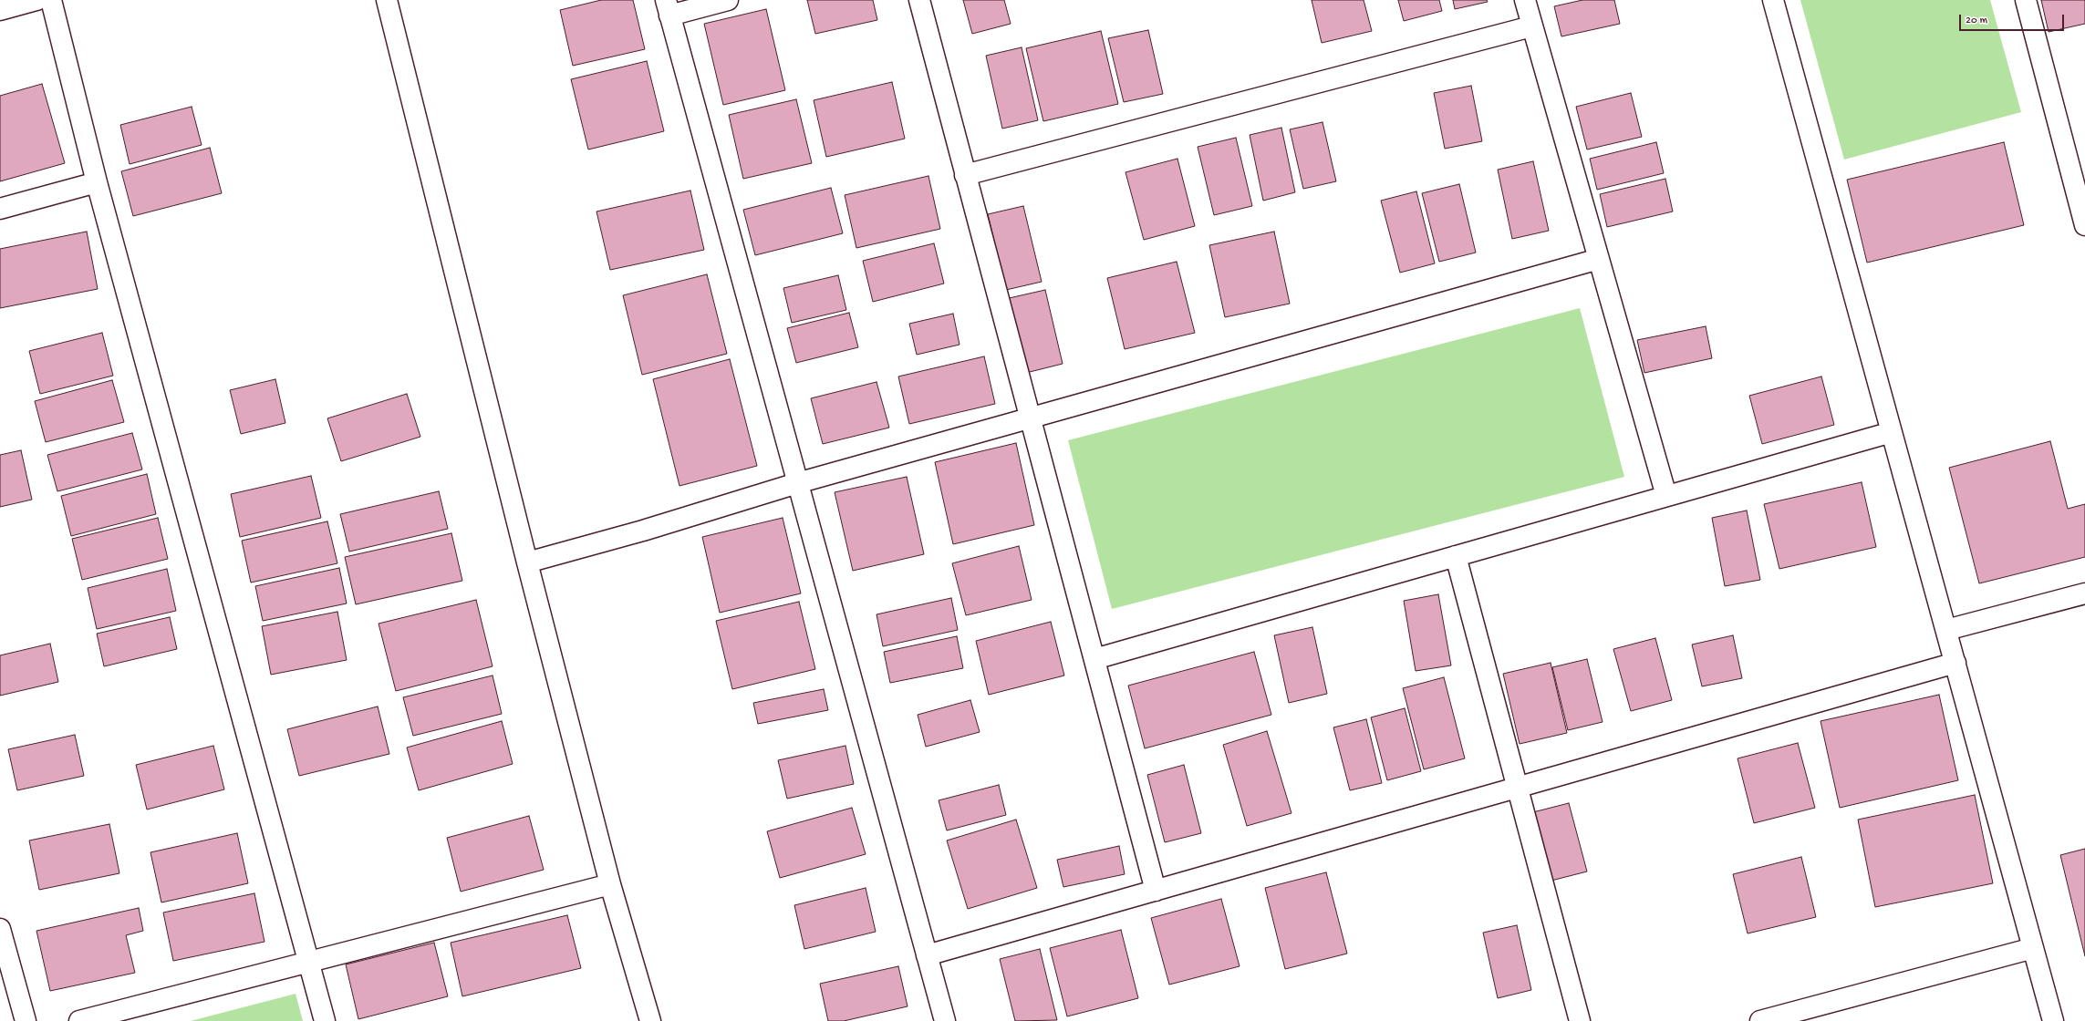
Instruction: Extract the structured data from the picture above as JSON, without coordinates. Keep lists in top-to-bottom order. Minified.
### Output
{"scale_bar":"20 m"}
